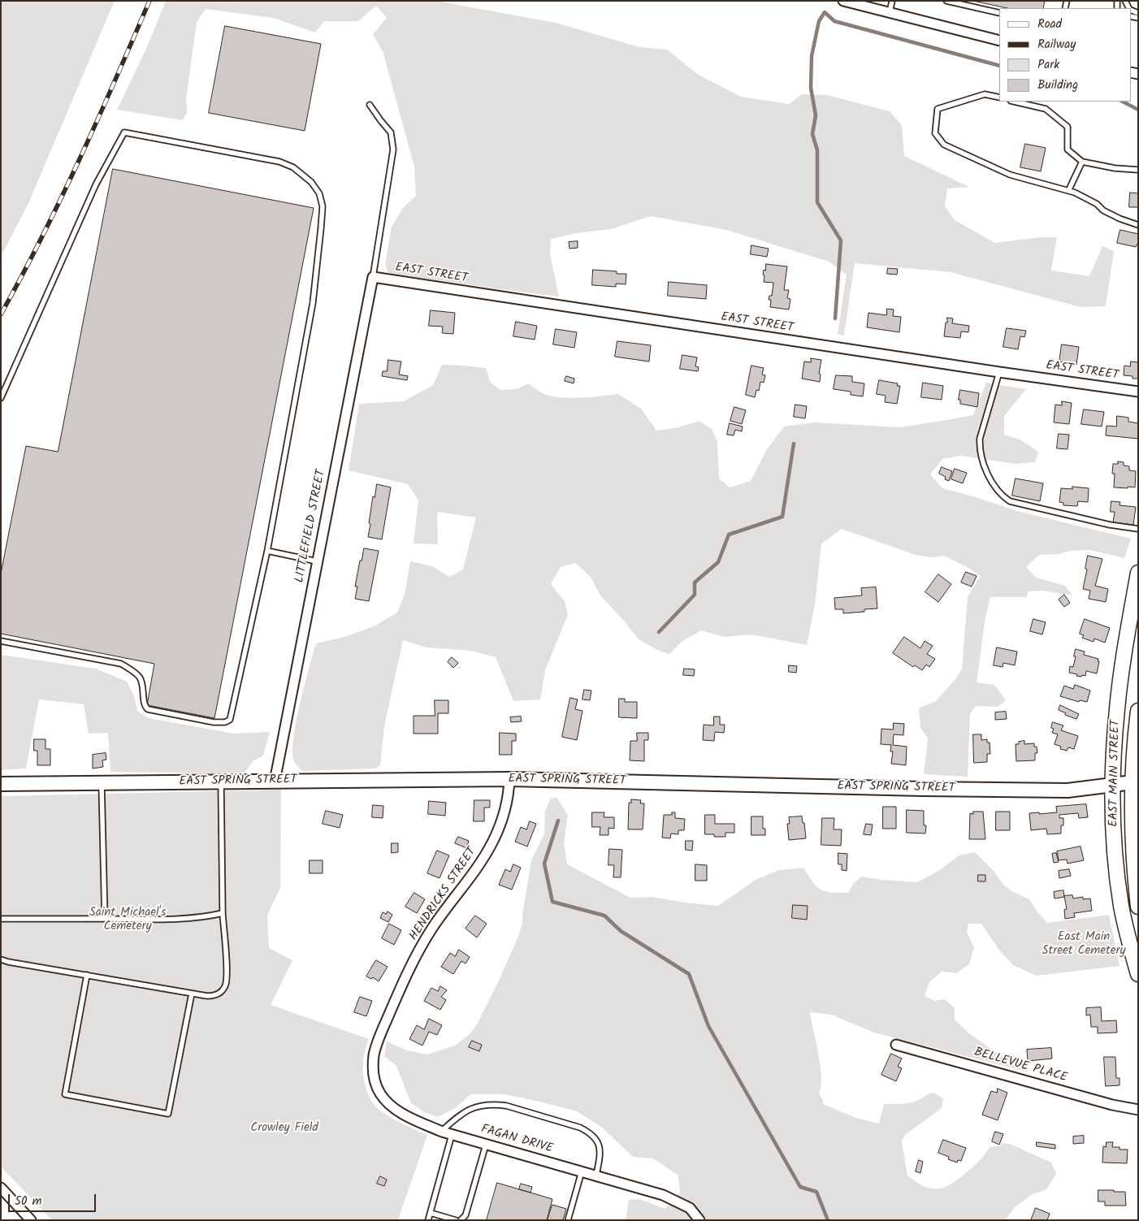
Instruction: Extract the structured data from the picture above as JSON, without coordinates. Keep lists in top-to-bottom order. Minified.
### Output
{"streets":{"main road":["EAST MAIN STREET","EAST SPRING STREET"],"street":["EAST STREET","LITTLEFIELD STREET","HENDRICKS STREET","BELLEVUE PLACE","FAGAN DRIVE"]},"crossings":[["EAST STREET","LITTLEFIELD STREET"],["LITTLEFIELD STREET","EAST SPRING STREET"],["EAST MAIN STREET","EAST SPRING STREET"],["EAST SPRING STREET","HENDRICKS STREET"],["HENDRICKS STREET","FAGAN DRIVE"]],"parks":["Saint Michael's Cemetery","East Main Street Cemetery","Crowley Field"],"legend":["Road","Railway","Park","Building"],"scale_bar":"50 m"}
